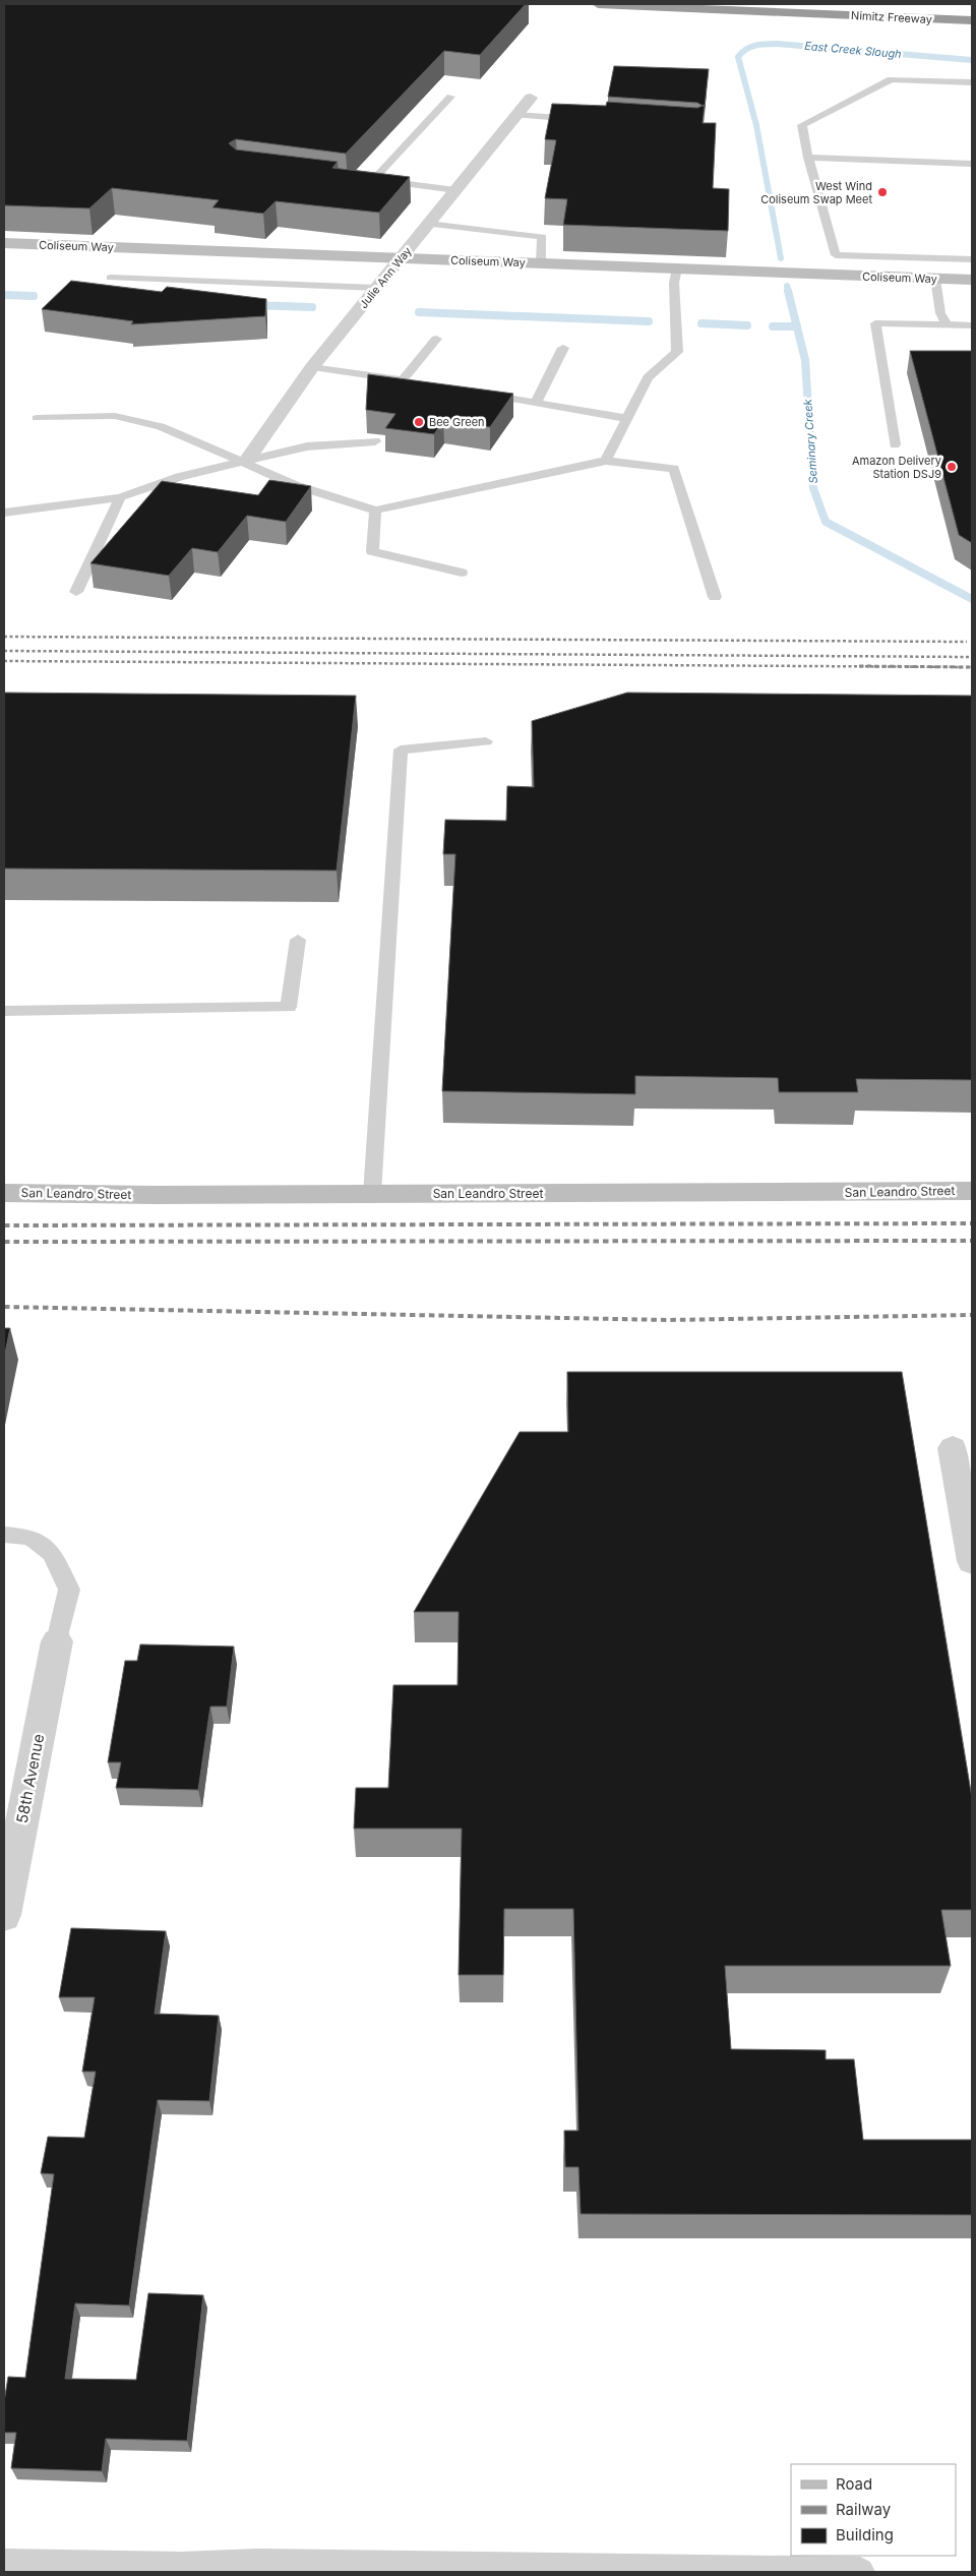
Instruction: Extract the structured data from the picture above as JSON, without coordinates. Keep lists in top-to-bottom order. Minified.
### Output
{"streets":{"highway":["Nimitz Freeway"],"street":["Coliseum Way","Julie Ann Way","San Leandro Street","58th Avenue"]},"crossings":[["Coliseum Way","Julie Ann Way"]],"water":["East Creek Slough","Seminary Creek"],"places":["West Wind Coliseum Swap Meet","Bee Green","Amazon Delivery Station DSJ9"],"legend":["Road","Railway","Building"]}
